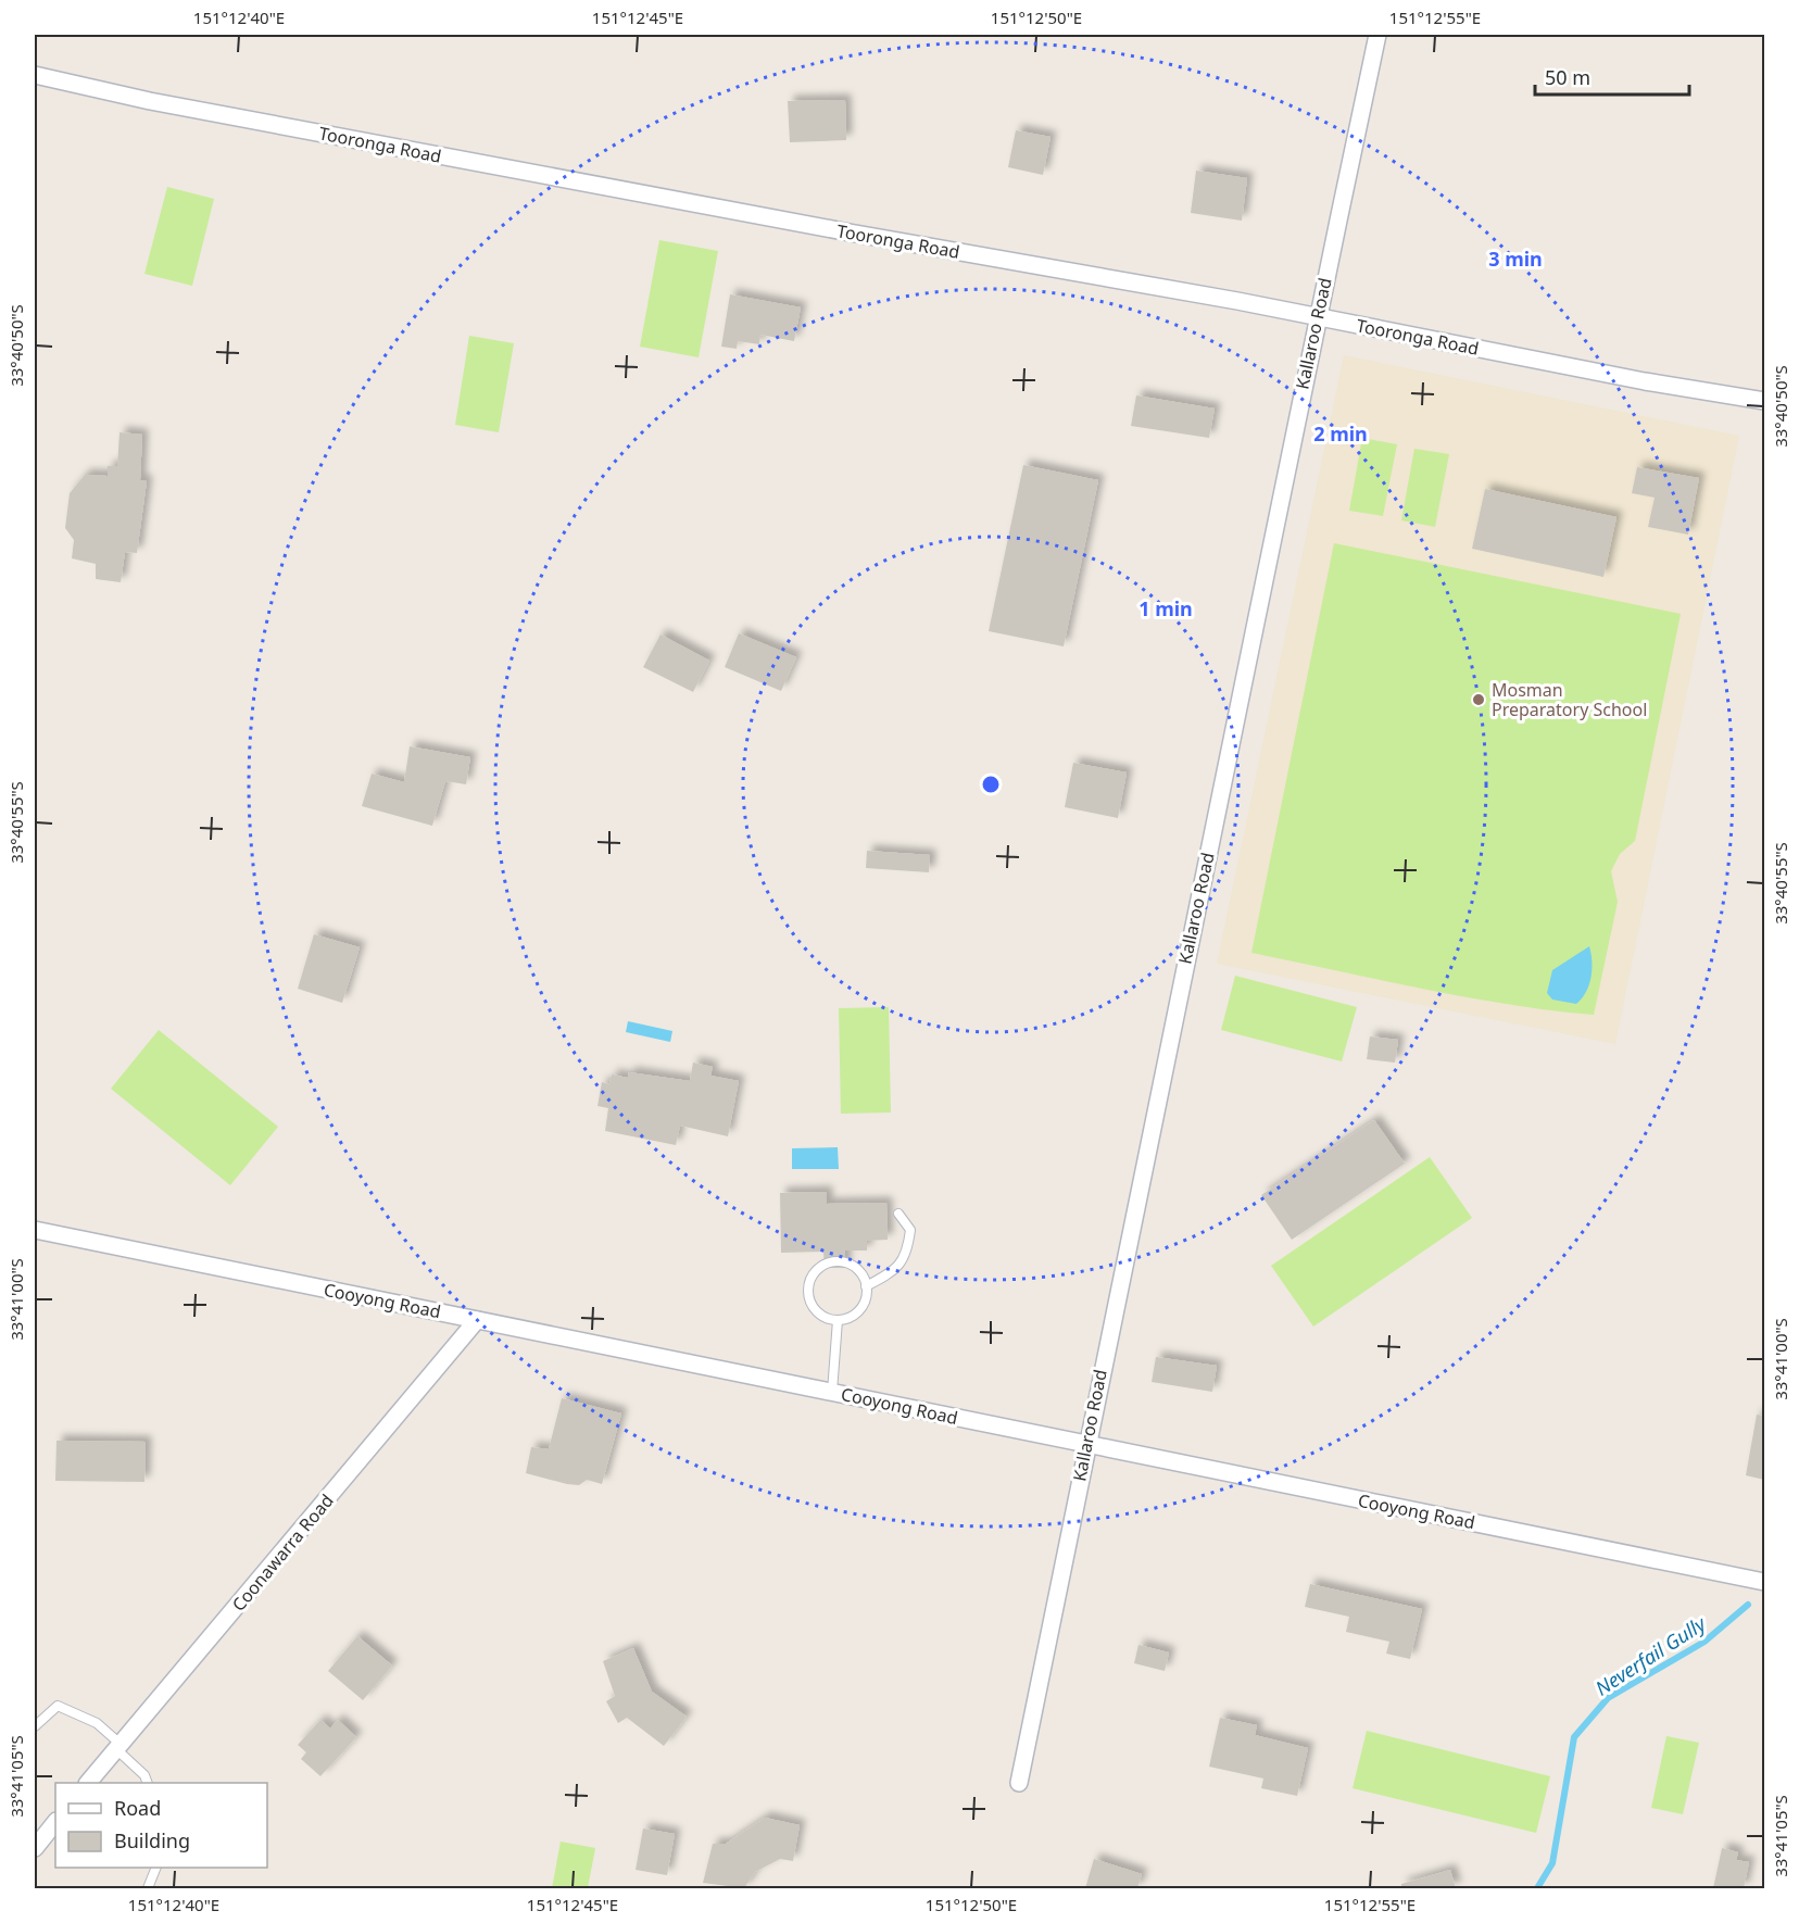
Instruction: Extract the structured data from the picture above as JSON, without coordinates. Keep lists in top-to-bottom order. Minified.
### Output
{"streets":{"street":["Tooronga Road","Kallaroo Road","Cooyong Road","Coonawarra Road"]},"crossings":[["Tooronga Road","Kallaroo Road"],["Kallaroo Road","Cooyong Road"],["Cooyong Road","Coonawarra Road"]],"water":["Neverfail Gully"],"places":["Mosman Preparatory School"],"legend":["Road","Building"],"scale_bar":"50 m","coordinates":["151°12'40\"E","151°12'45\"E","151°12'50\"E","151°12'55\"E","33°40'50\"S","33°40'55\"S","33°41'00\"S","33°41'05\"S"],"rings":["3 min","2 min","1 min"]}
